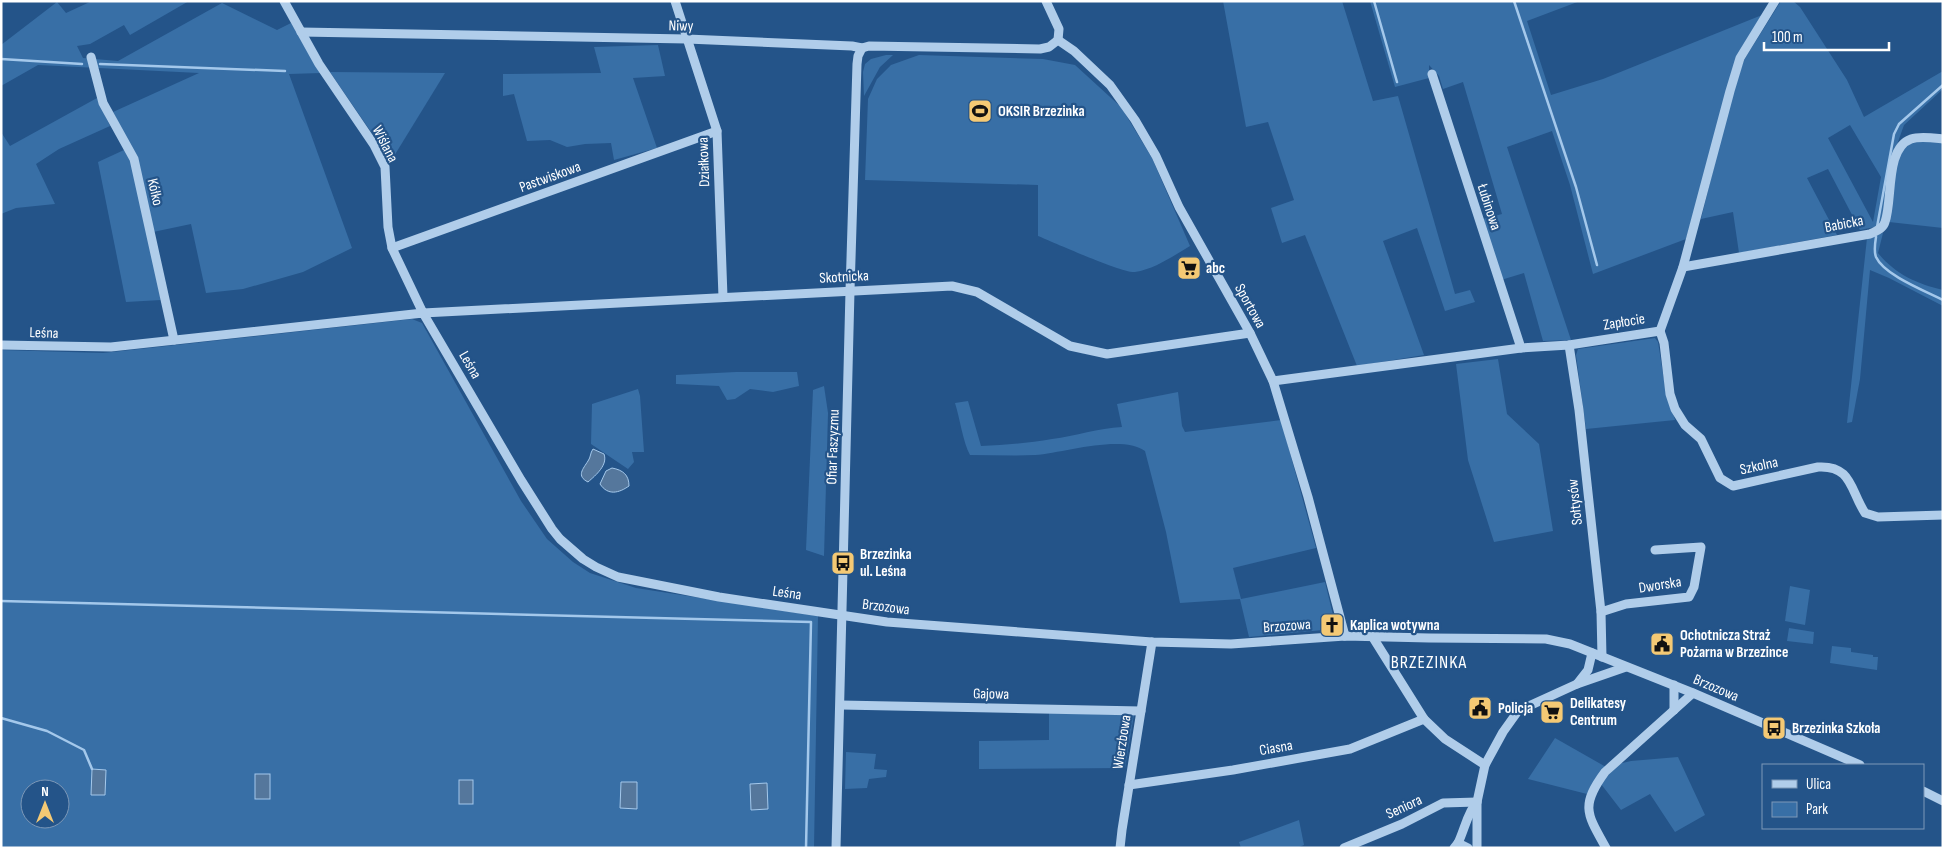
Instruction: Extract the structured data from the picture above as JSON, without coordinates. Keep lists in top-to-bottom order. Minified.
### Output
{"streets":{"street":["Niwy","Wiślana","Działkowa","Pastwiskowa","Kółko","Łubinowa","Babicka","Skotnicka","Sportowa","Zapłocie","Leśna","Ofiar Faszyzmu","Szkolna","Sołtysów","Dworska","Brzozowa","Gajowa","Wierzbowa","Ciasna","Seniora"]},"crossings":[["Niwy","Wiślana"],["Niwy","Działkowa"],["Niwy","Sportowa"],["Niwy","Ofiar Faszyzmu"],["Wiślana","Pastwiskowa"],["Wiślana","Skotnicka"],["Wiślana","Leśna"],["Działkowa","Pastwiskowa"],["Działkowa","Skotnicka"],["Kółko","Leśna"],["Łubinowa","Zapłocie"],["Babicka","Zapłocie"],["Skotnicka","Sportowa"],["Skotnicka","Leśna"],["Skotnicka","Ofiar Faszyzmu"],["Sportowa","Zapłocie"],["Sportowa","Brzozowa"],["Zapłocie","Szkolna"],["Zapłocie","Sołtysów"],["Leśna","Ofiar Faszyzmu"],["Leśna","Brzozowa"],["Ofiar Faszyzmu","Brzozowa"],["Ofiar Faszyzmu","Gajowa"],["Sołtysów","Dworska"],["Sołtysów","Brzozowa"],["Brzozowa","Wierzbowa"],["Gajowa","Wierzbowa"],["Wierzbowa","Ciasna"]],"districts":["BRZEZINKA"],"places":{"sports":["OKSIR Brzezinka"],"supermarket":["abc","Delikatesy Centrum"],"bus stop":["Brzezinka ul. Leśna","Brzezinka Szkoła"],"church":["Kaplica wotywna"],"public building":["Ochotnicza Straż Pożarna w Brzezince","Policja"]},"legend":["Ulica","Park"],"scale_bar":"100 m","north":"top"}
